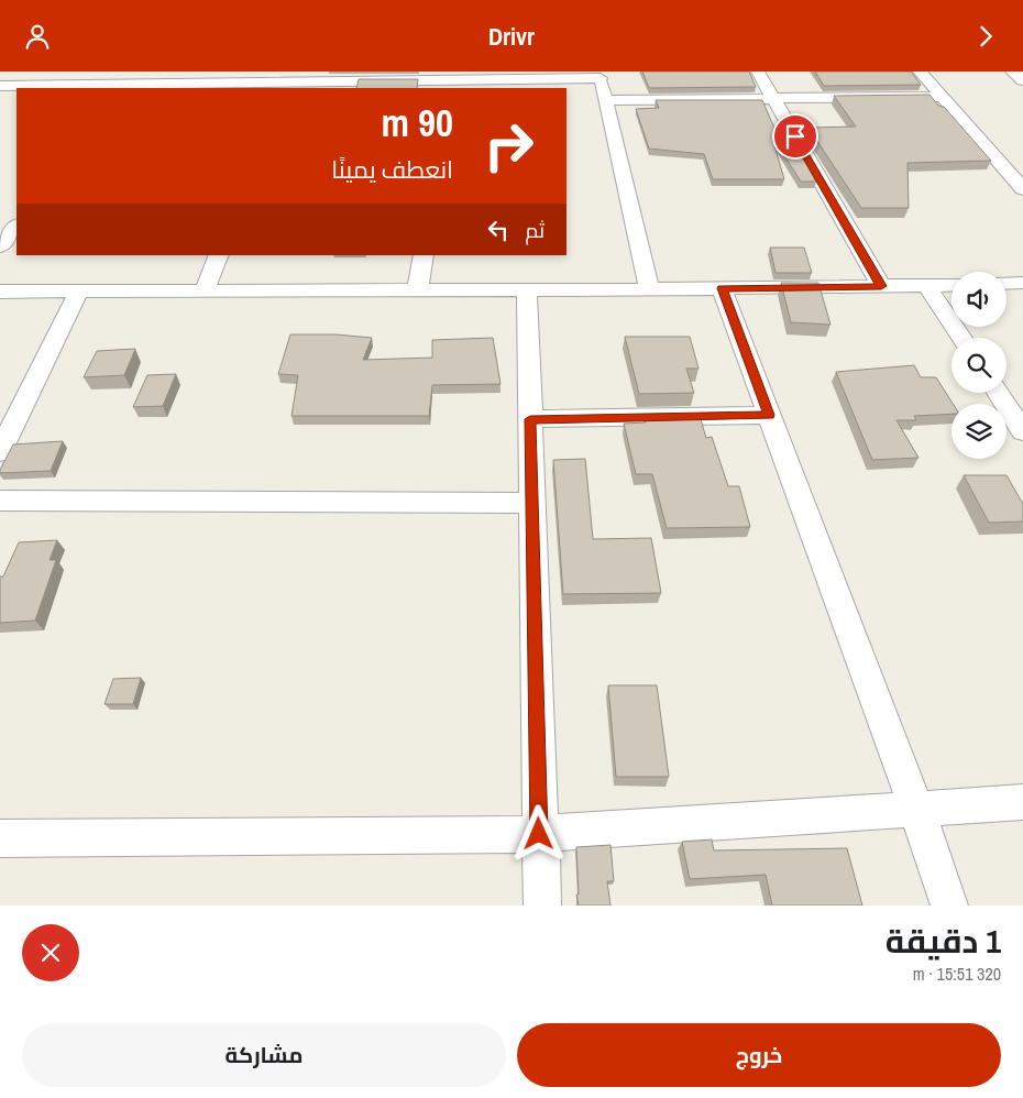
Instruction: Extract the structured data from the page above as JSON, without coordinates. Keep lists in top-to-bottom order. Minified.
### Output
{"page":{"header":"Drivr","turn":["90 m","انعطف يمينًا"],"then":"ثم","heading":["1 دقيقة","320 m · 15:51"],"buttons":["خروج","مشاركة"]}}
